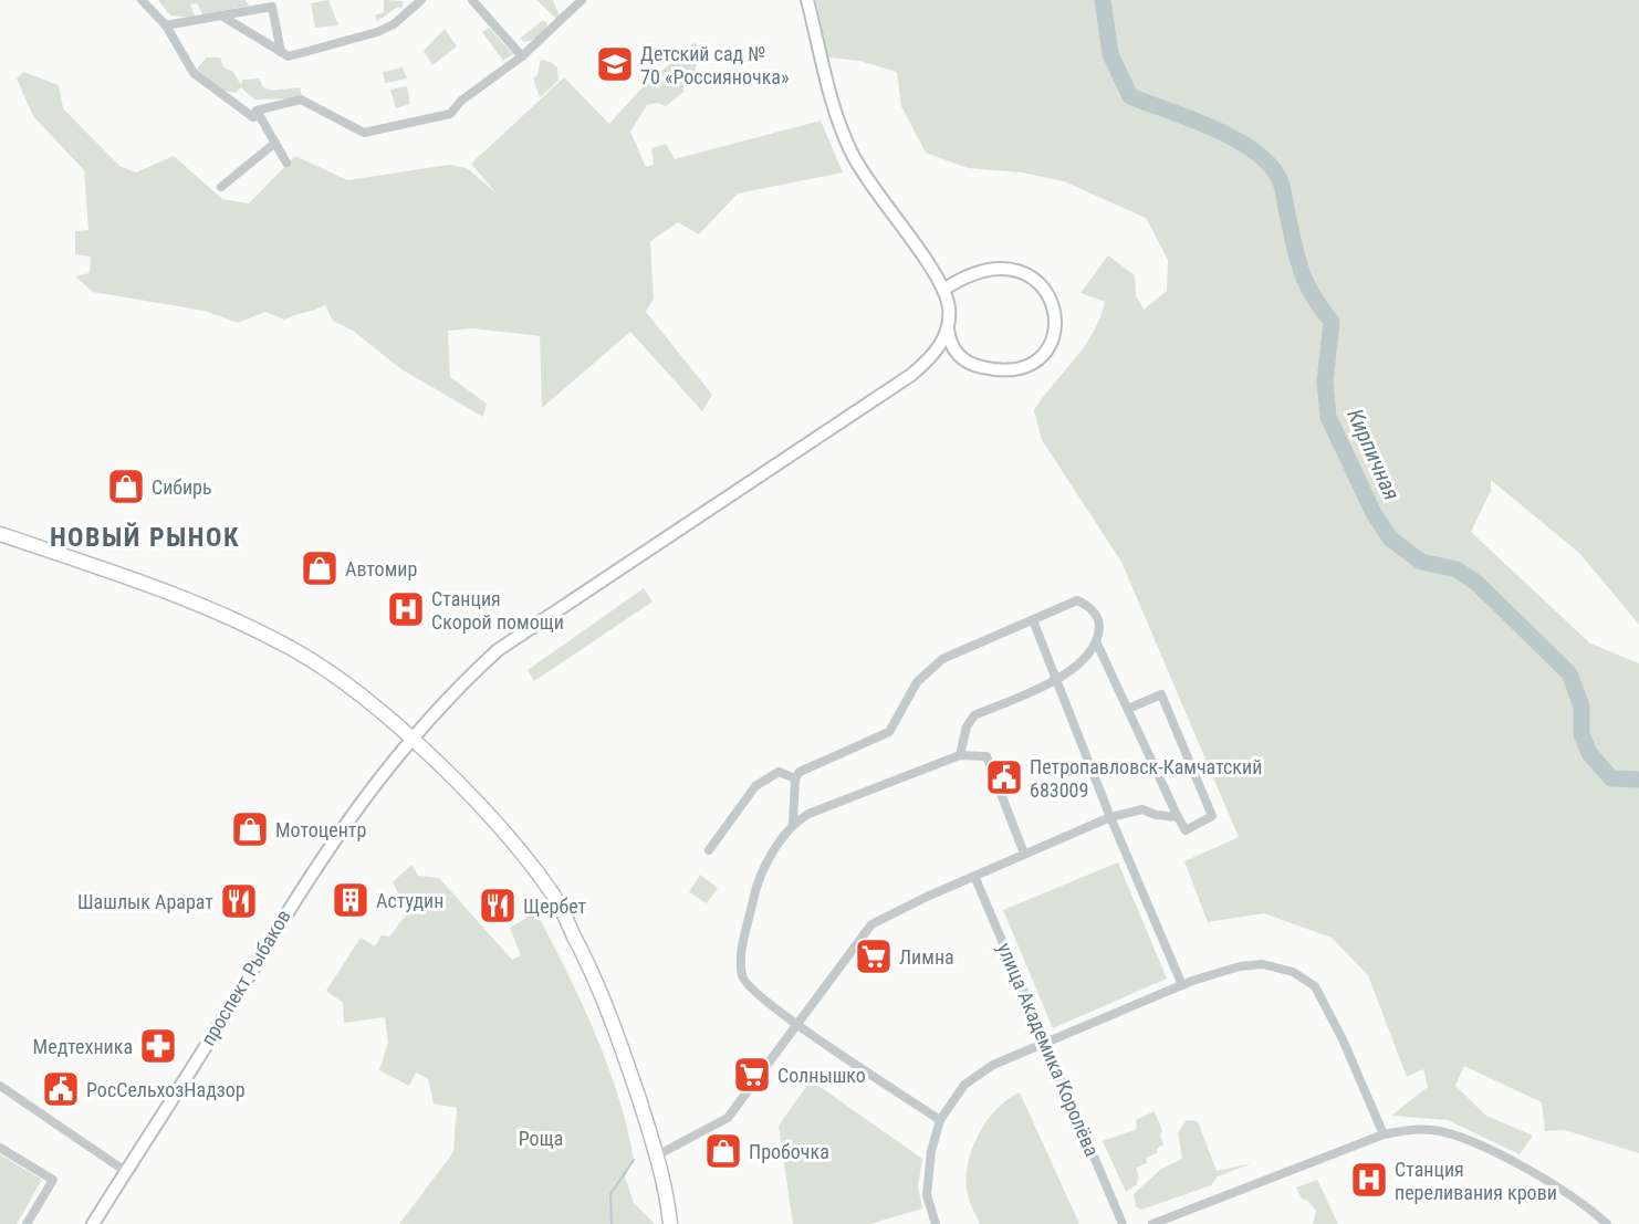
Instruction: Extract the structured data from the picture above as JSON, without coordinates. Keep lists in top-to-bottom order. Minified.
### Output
{"streets":{"main road":["проспект Рыбаков"],"street":["улица Академика Королёва"]},"districts":["НОВЫЙ РЫНОК"],"water":["Кирпичная"],"parks":["Роща"],"places":{"school or university":["Детский сад № 70 «Россияночка»"],"shop":["Сибирь","Автомир","Мотоцентр","Пробочка"],"hospital":["Станция Скорой помощи","Станция переливания крови"],"public building":["Петропавловск-Камчатский 683009","РосСельхозНадзор"],"building":["Астудин"],"restaurant":["Шашлык Арарат","Щербет"],"supermarket":["Лимна","Солнышко"],"pharmacy":["Медтехника"]}}
